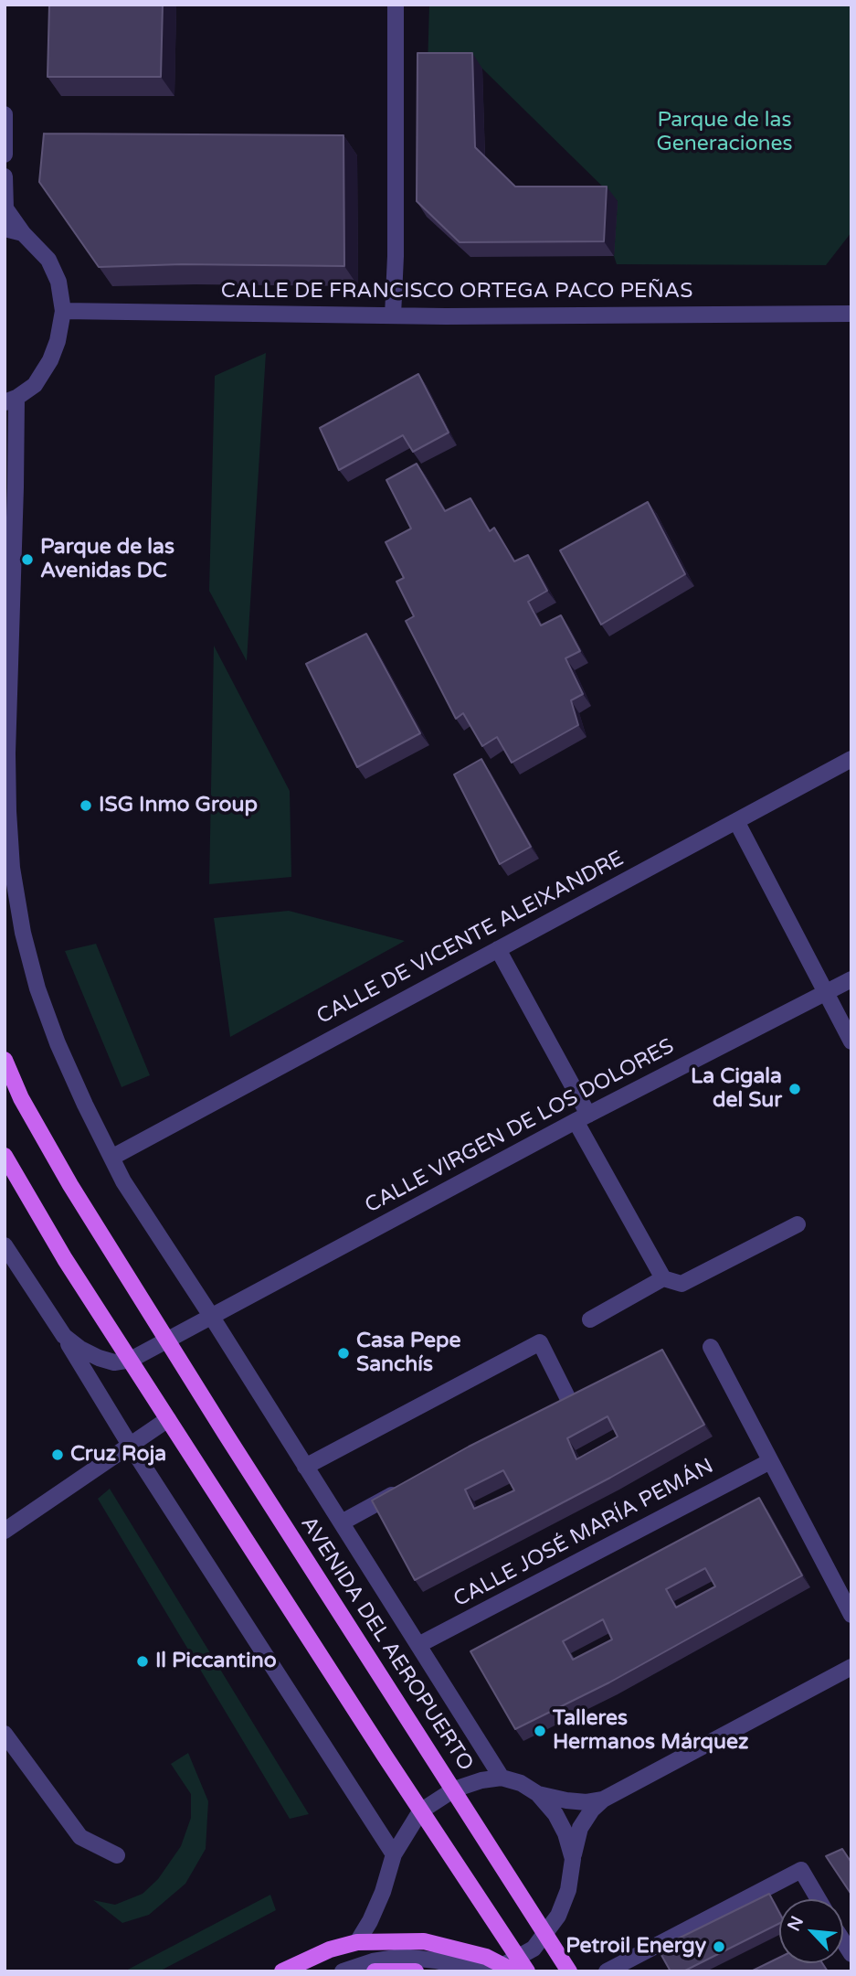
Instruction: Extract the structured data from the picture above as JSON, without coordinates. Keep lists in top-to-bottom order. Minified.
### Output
{"streets":{"main road":["AVENIDA DEL AEROPUERTO"],"street":["CALLE DE FRANCISCO ORTEGA PACO PEÑAS","CALLE DE VICENTE ALEIXANDRE","CALLE VIRGEN DE LOS DOLORES","CALLE JOSÉ MARÍA PEMÁN"]},"crossings":[["CALLE DE VICENTE ALEIXANDRE","AVENIDA DEL AEROPUERTO"],["CALLE VIRGEN DE LOS DOLORES","AVENIDA DEL AEROPUERTO"],["CALLE JOSÉ MARÍA PEMÁN","AVENIDA DEL AEROPUERTO"]],"parks":["Parque de las Generaciones"],"places":["Parque de las Avenidas DC","ISG Inmo Group","La Cigala del Sur","Casa Pepe Sanchís","Cruz Roja","Il Piccantino","Talleres Hermanos Márquez","Petroil Energy"],"north":"top left"}
